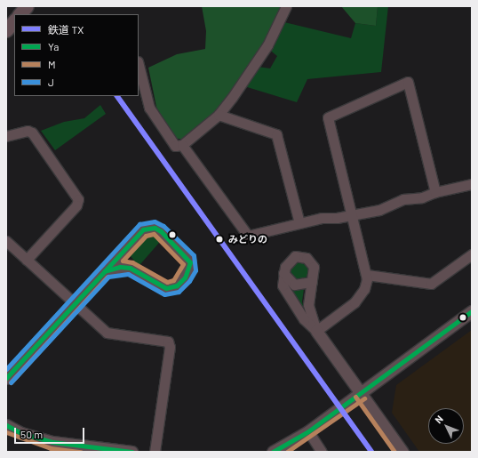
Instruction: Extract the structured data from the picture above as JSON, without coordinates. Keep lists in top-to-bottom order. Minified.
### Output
{"places":["みどりの"],"lines":["rail line TX","transit line J","transit line Ya","transit line M"],"legend":["鉄道 TX","Ya","M","J"],"scale_bar":"50 m","north":"top left"}
